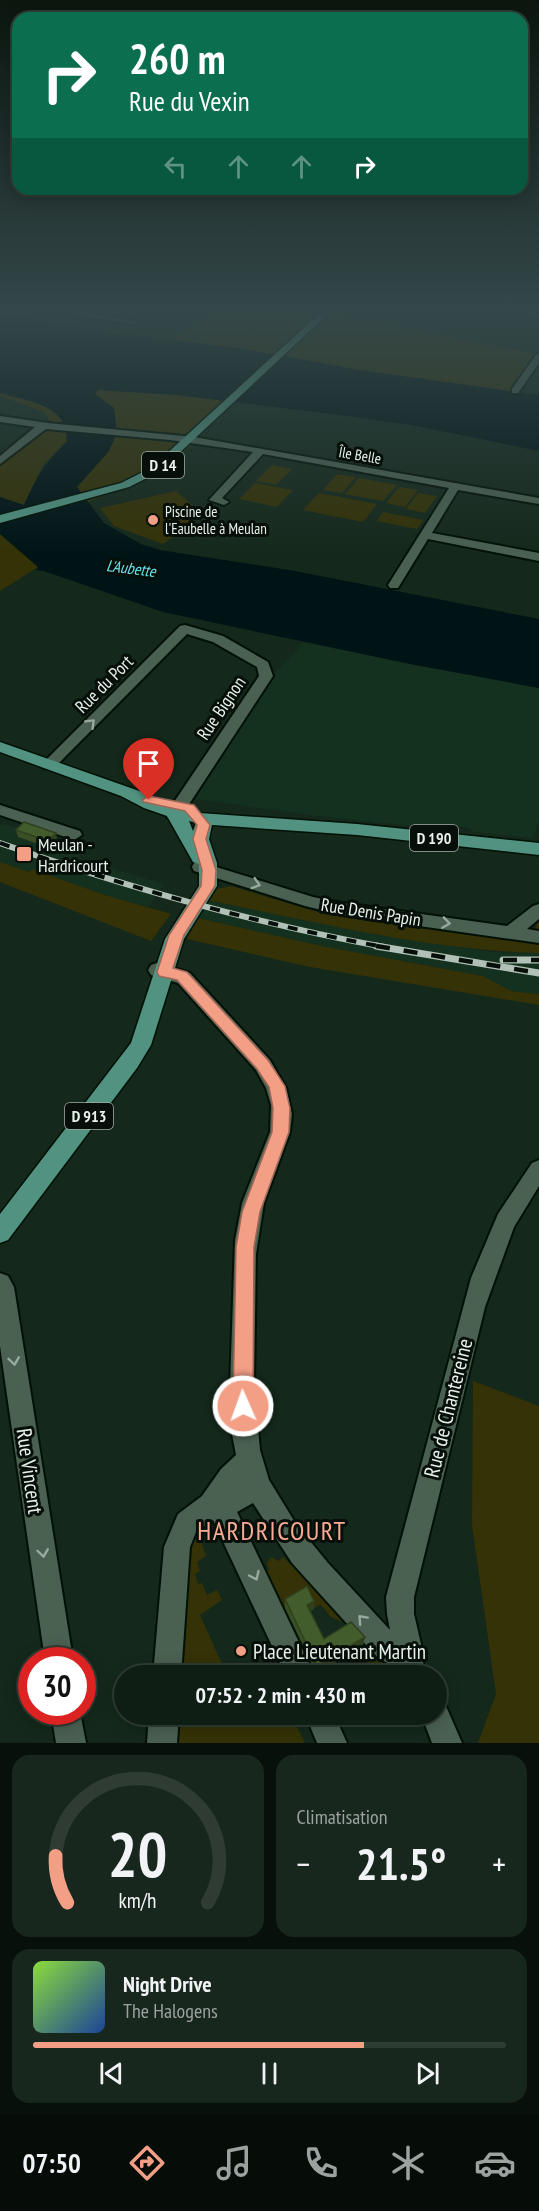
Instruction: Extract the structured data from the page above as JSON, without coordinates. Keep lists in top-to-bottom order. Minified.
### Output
{"streets":{"main road":["D 14","D 190","D 913"],"street":["Île Belle","Rue du Port","Rue Bignon","Rue Denis Papin","Rue de Chantereine","Rue Vincent"]},"crossings":[["Île Belle","D 14"],["Rue du Port","Rue Bignon"],["Rue du Port","D 190"],["Rue Bignon","D 190"],["Rue Denis Papin","D 913"]],"one_way":["Rue du Port","Rue Denis Papin","Rue Vincent"],"districts":["HARDRICOURT"],"water":["L'Aubette"],"places":{"other":["Piscine de l'Eaubelle à Meulan","Place Lieutenant Martin"],"transit":["Meulan - Hardricourt"]},"page":{"turn":["260 m","Rue du Vexin"],"limit":"30","trip":"07:52 · 2 min · 430 m","tile":"Climatisation","heat":["−","21.5°","+"],"song":["Night Drive","The Halogens"],"tabs":"07:50","gauge":["20","km/h"]}}
